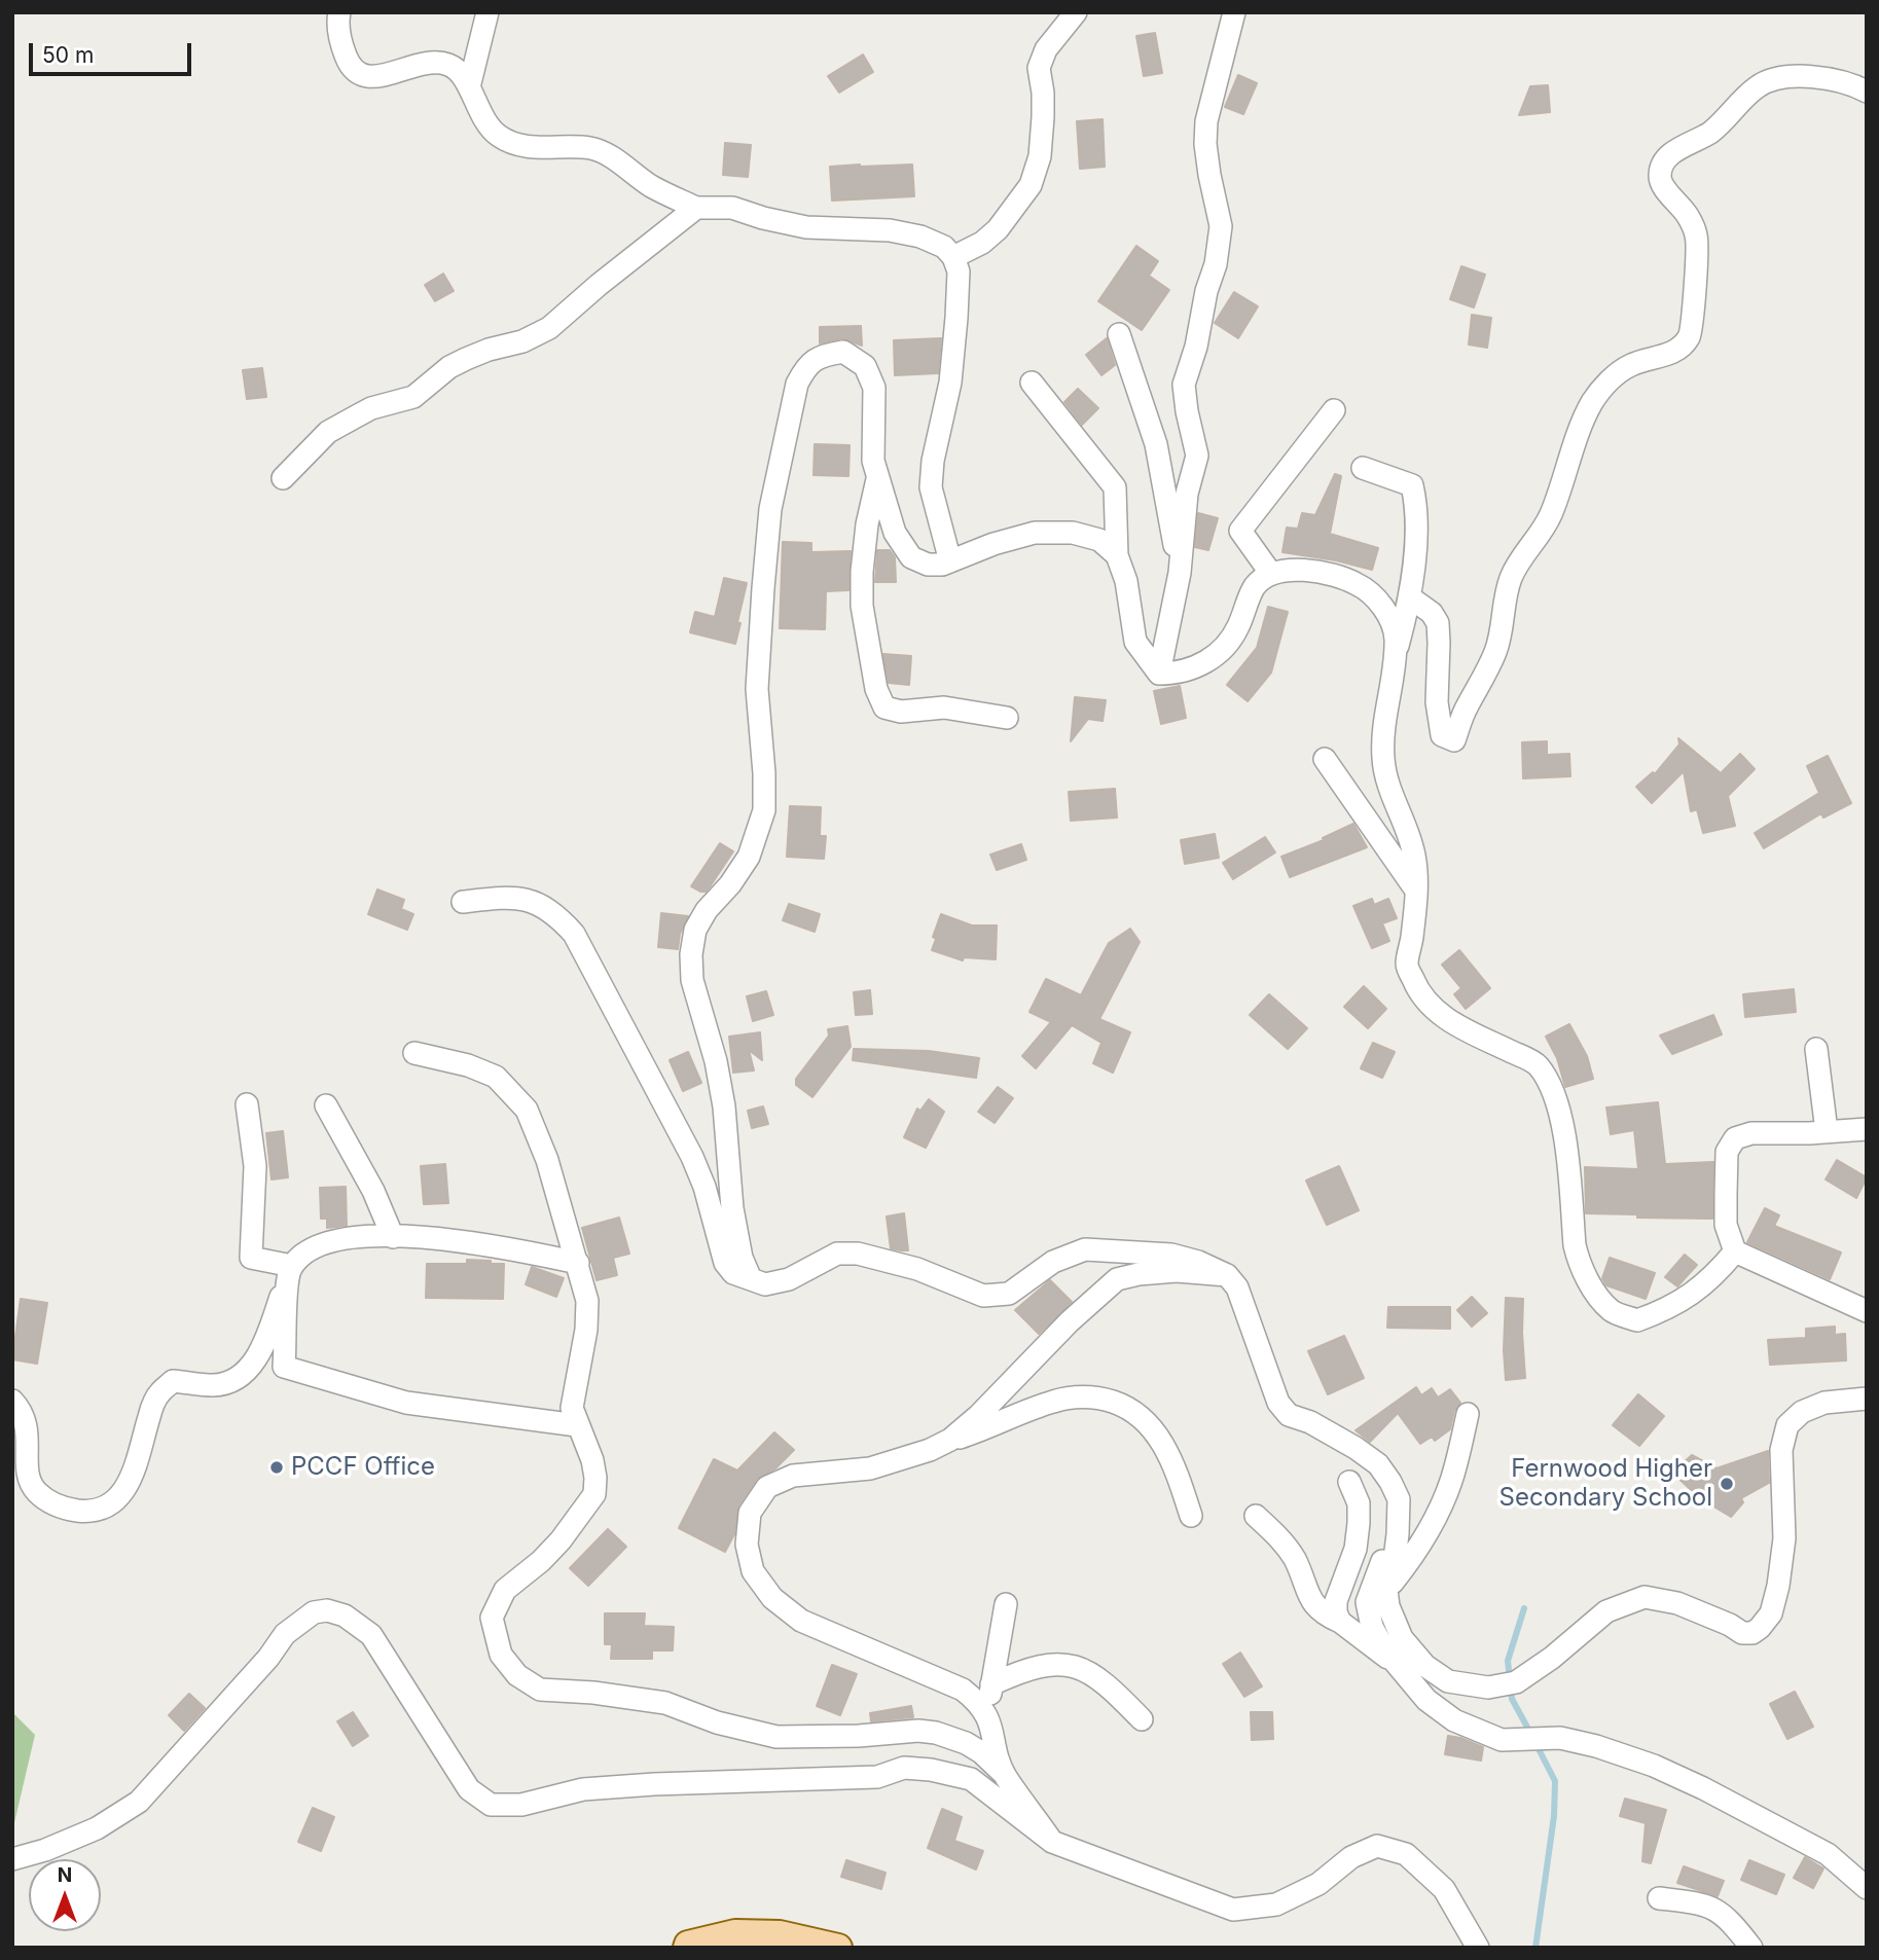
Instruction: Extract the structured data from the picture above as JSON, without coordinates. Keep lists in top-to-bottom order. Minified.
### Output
{"places":["PCCF Office","Fernwood Higher Secondary School"],"scale_bar":"50 m","north":"top"}
